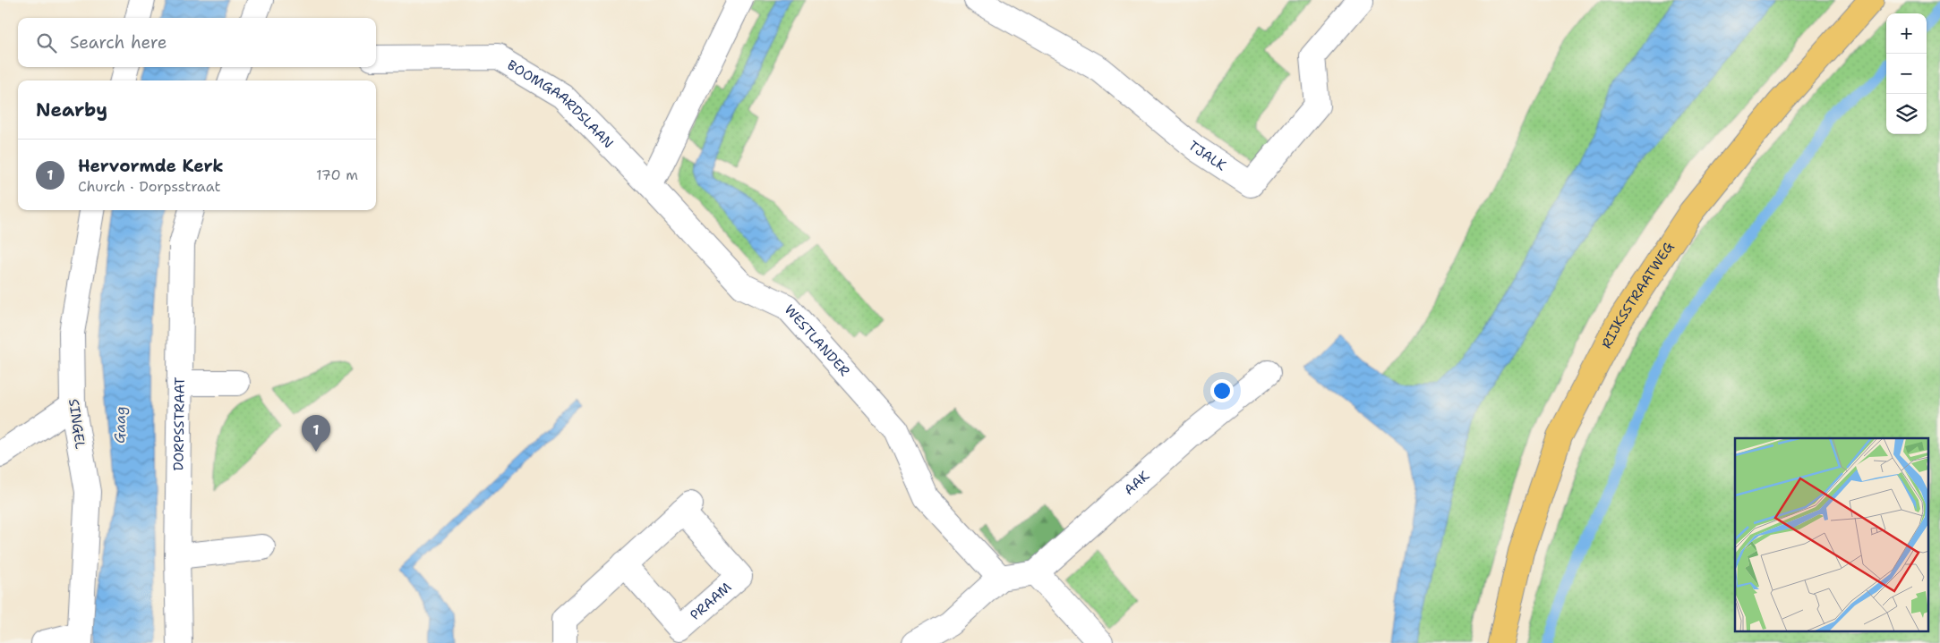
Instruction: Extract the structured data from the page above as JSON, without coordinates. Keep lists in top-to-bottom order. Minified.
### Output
{"streets":{"main road":["RIJKSSTRAATWEG"],"street":["BOOMGAARDSLAAN","TJALK","WESTLANDER","SINGEL","DORPSSTRAAT","AAK","PRAAM"]},"crossings":[["BOOMGAARDSLAAN","WESTLANDER"]],"water":["Gaag"],"page":{"map_buttons":["+","−"],"search":"Search here","heading":"Nearby","list":[{"mark":"1","name":"Hervormde Kerk","note":"Church · Dorpsstraat","value":"170 m"}],"pins":"1"}}
